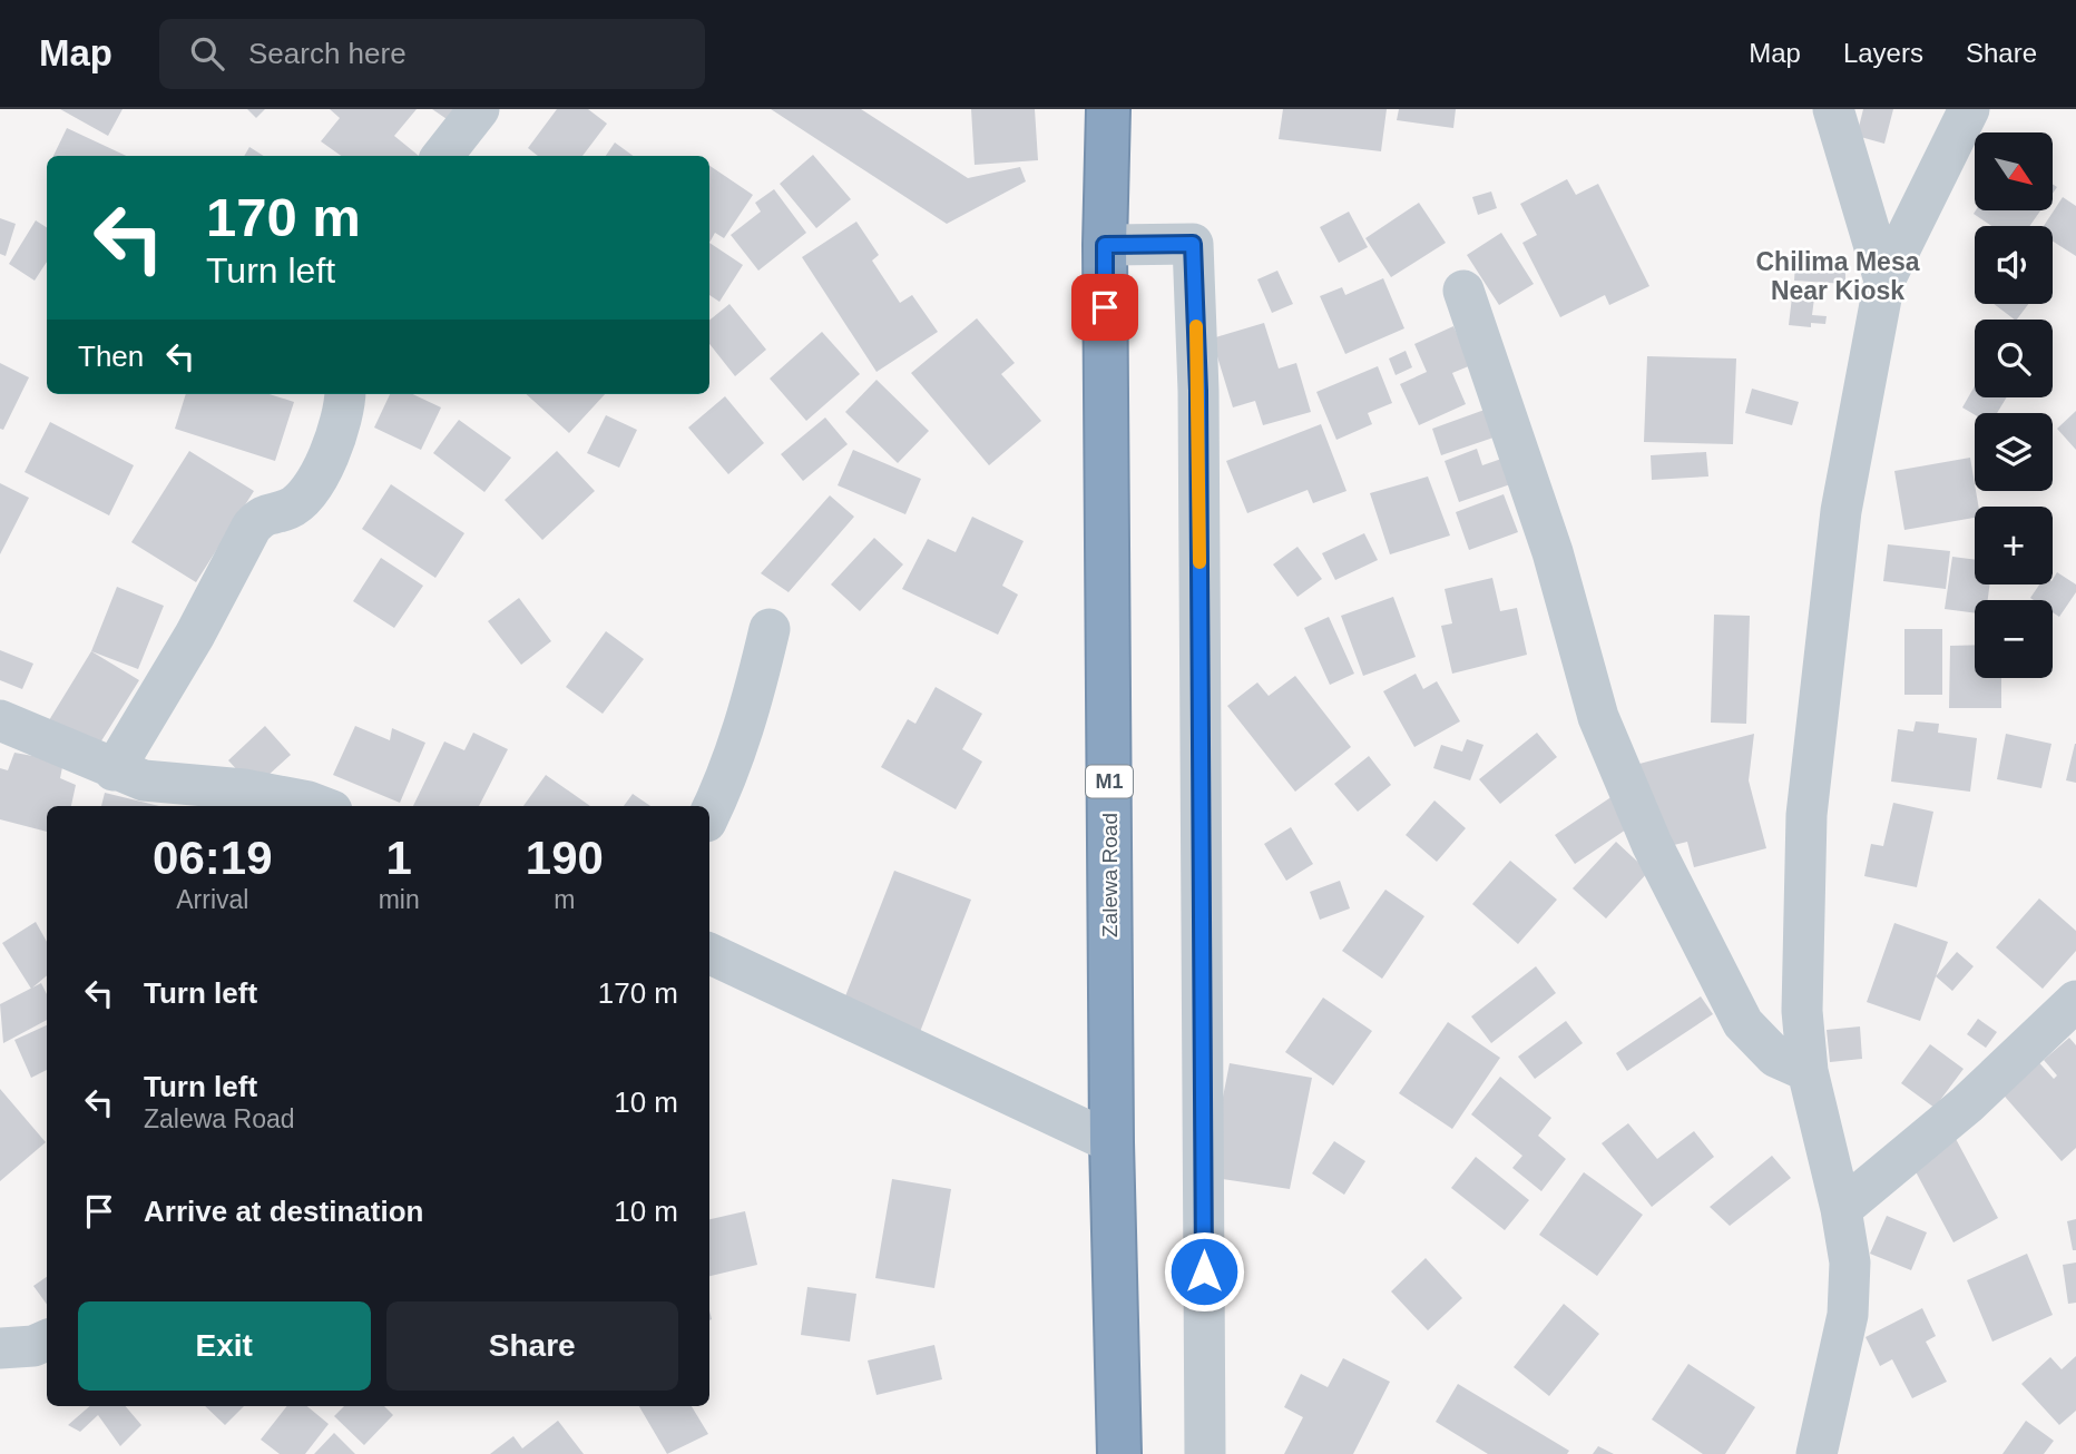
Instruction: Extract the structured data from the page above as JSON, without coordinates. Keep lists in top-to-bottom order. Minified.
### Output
{"streets":{"highway":["M1","Zalewa Road"]},"districts":["Chilima Mesa Near Kiosk"],"north":"bottom right","page":{"header":"Map","search":"Search here","nav":["Map","Layers","Share"],"map_buttons":["+","−"],"turn":["170 m","Turn left"],"then":"Then","eta":["06:19","Arrival","1","min","190","m"],"list":[{"name":"Turn left","value":"170 m"},{"name":"Turn left","note":"Zalewa Road","value":"10 m"},{"name":"Arrive at destination","value":"10 m"}],"buttons":["Exit","Share"]}}
